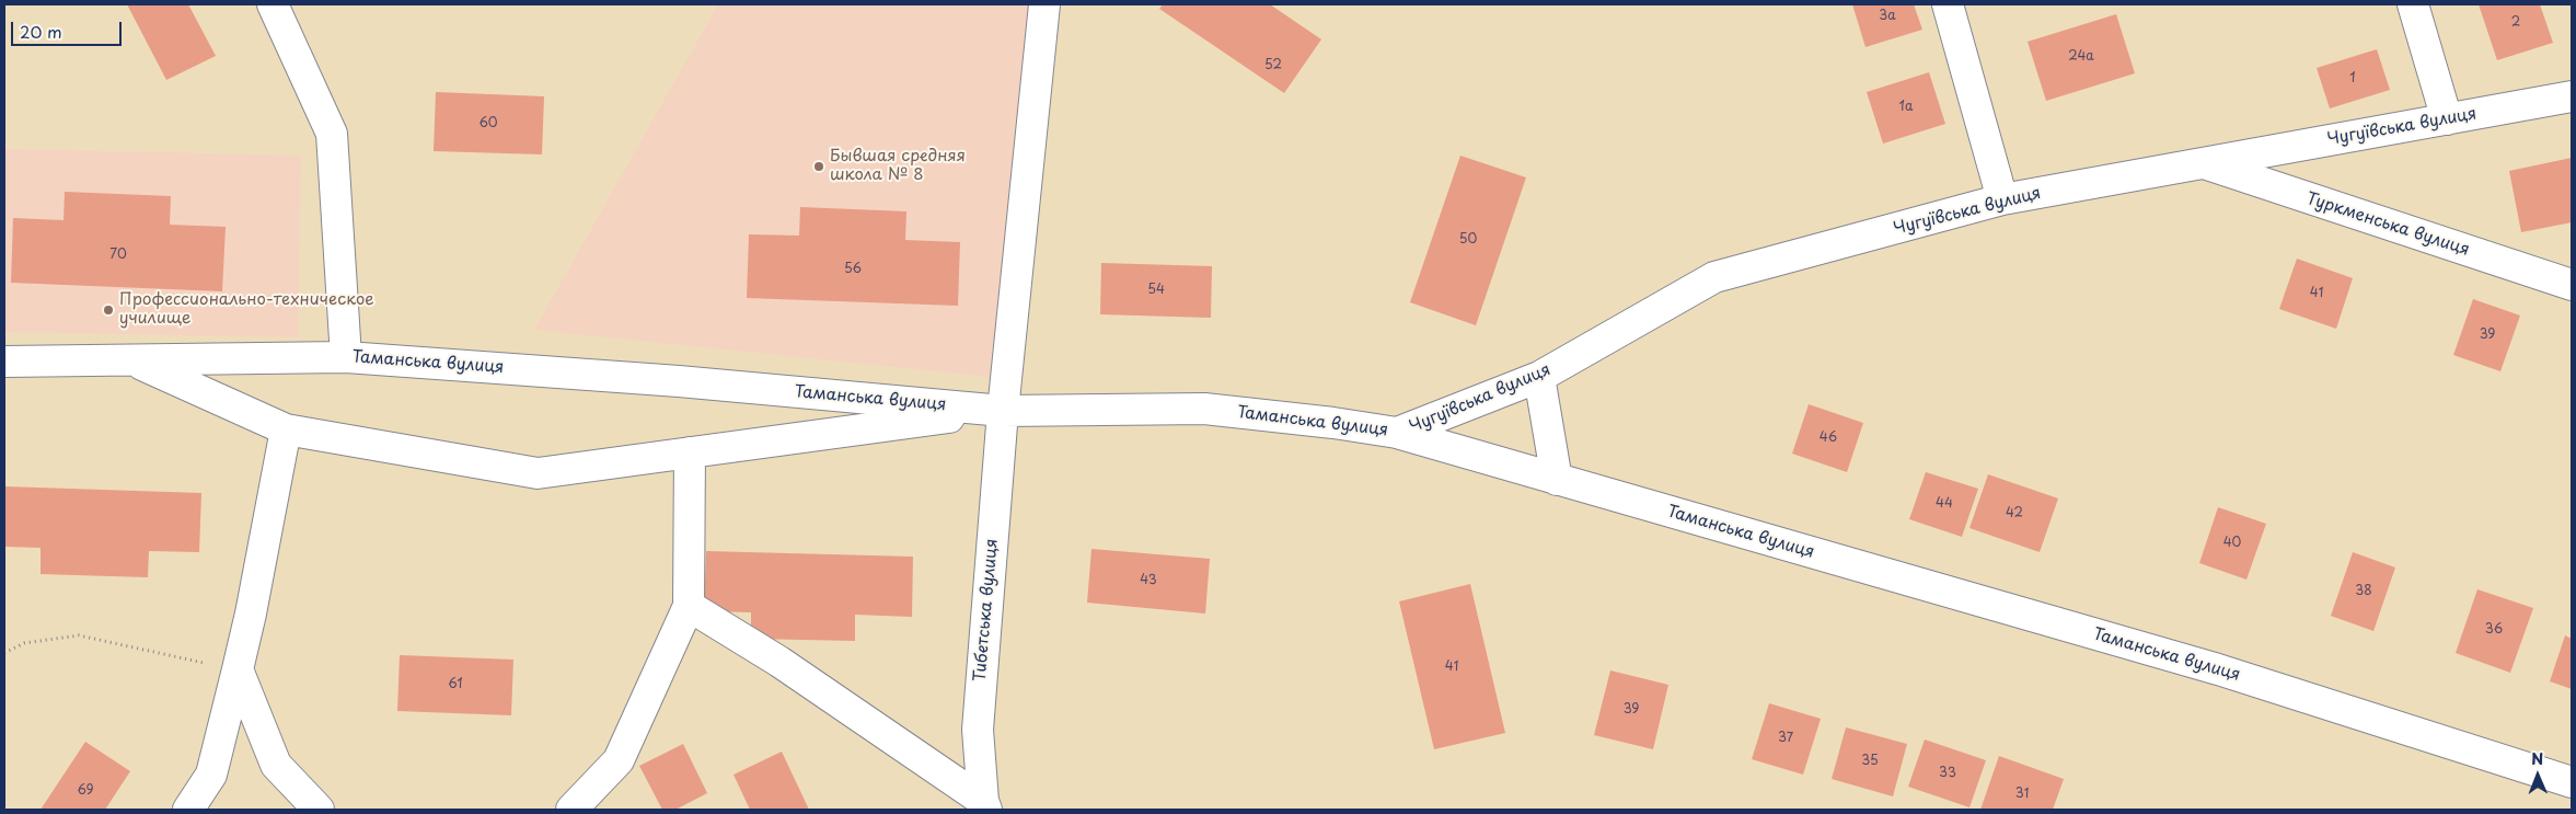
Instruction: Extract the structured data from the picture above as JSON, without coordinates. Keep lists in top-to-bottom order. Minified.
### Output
{"streets":{"street":["Чугуївська вулиця","Туркменська вулиця","Таманська вулиця","Тибетська вулиця"]},"crossings":[["Чугуївська вулиця","Туркменська вулиця"],["Чугуївська вулиця","Таманська вулиця"],["Таманська вулиця","Тибетська вулиця"]],"places":["Бывшая средняя школа № 8","Профессионально-техническое училище"],"house_numbers":["3а","2","24а","52","1","1а","60","50","70","56","54","41","39","46","44","42","40","43","38","36","41","61","39","37","35","33","69","31"],"scale_bar":"20 m","north":"top"}
